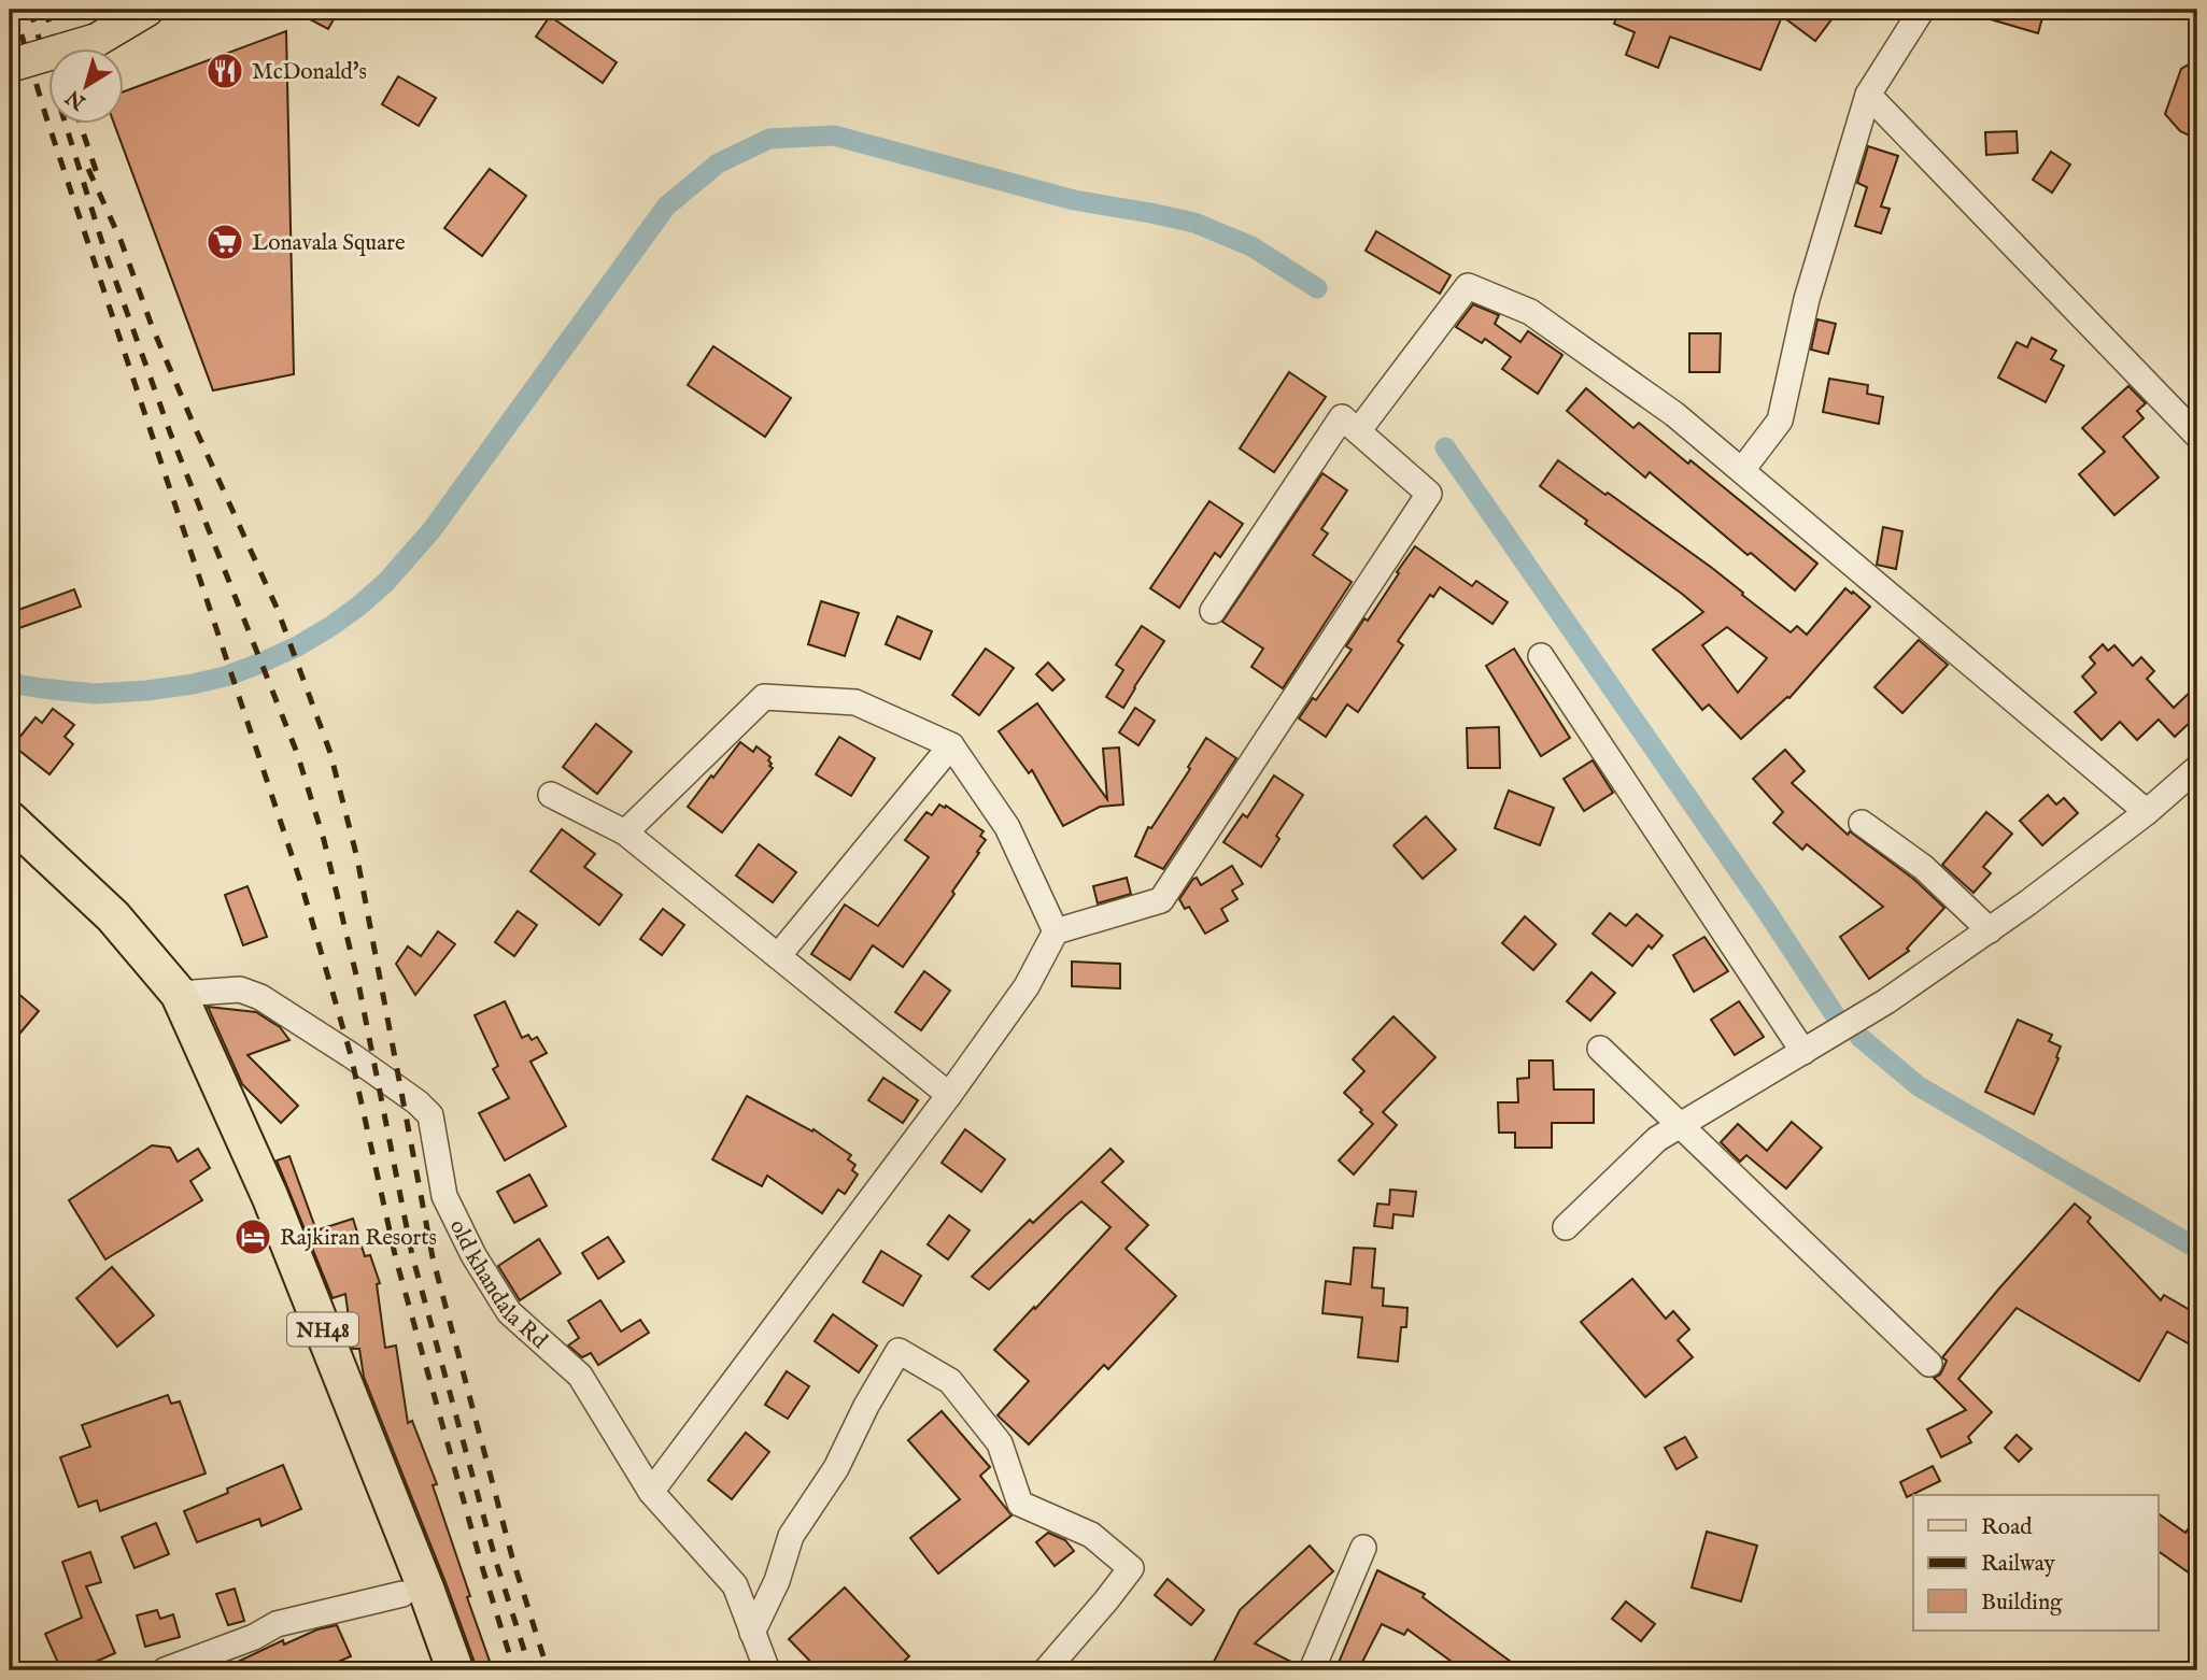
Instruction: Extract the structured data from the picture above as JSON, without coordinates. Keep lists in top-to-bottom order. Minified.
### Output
{"streets":{"highway":["NH48"],"street":["old khandala Rd"]},"crossings":[["old khandala Rd","NH48"]],"places":{"restaurant":["McDonald's"],"supermarket":["Lonavala Square"],"hotel":["Rajkiran Resorts"]},"legend":["Road","Railway","Building"],"north":"bottom left"}
